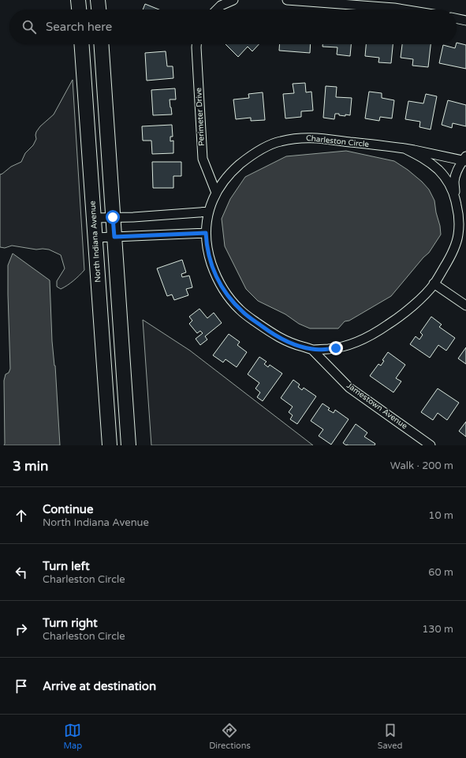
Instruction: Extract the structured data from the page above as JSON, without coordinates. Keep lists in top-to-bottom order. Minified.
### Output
{"streets":{"main road":["North Indiana Avenue"],"street":["Perimeter Drive","Charleston Circle","Jamestown Avenue"]},"crossings":[["Perimeter Drive","Charleston Circle"],["Charleston Circle","Jamestown Avenue"]],"page":{"search":"Search here","heading":["3 min","Walk · 200 m"],"list":[["Continue","North Indiana Avenue","10 m"],["Turn left","Charleston Circle","60 m"],["Turn right","Charleston Circle","130 m"],"Arrive at destination"],"nav":["Map","Directions","Saved"]}}
